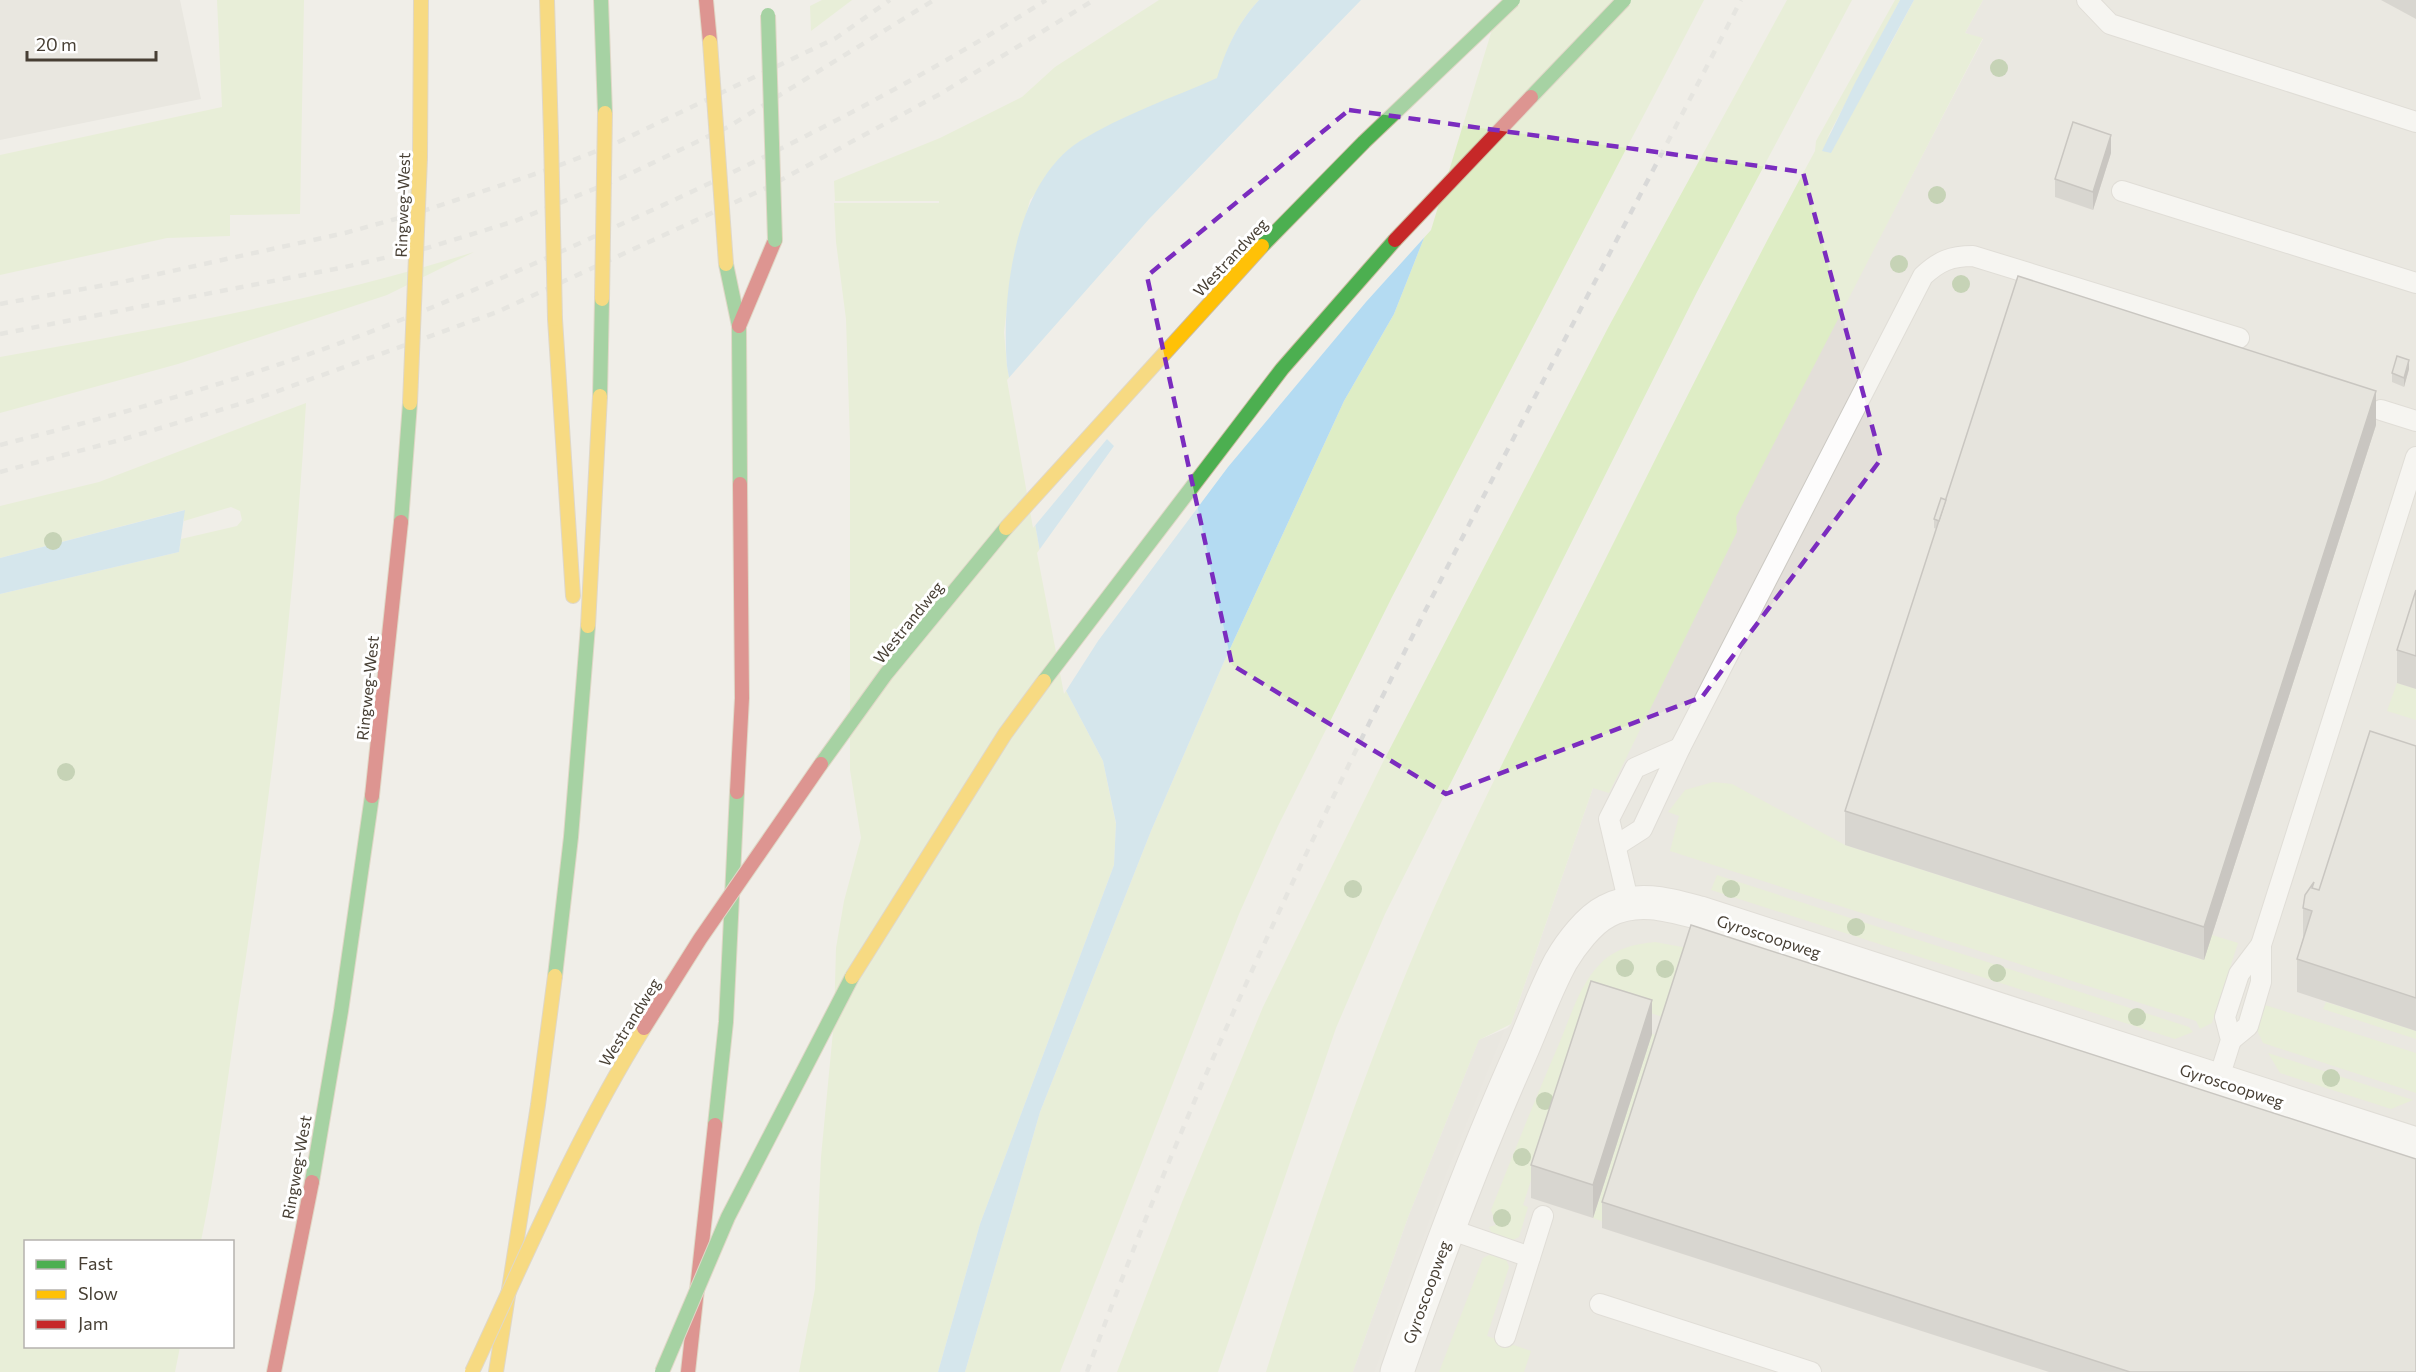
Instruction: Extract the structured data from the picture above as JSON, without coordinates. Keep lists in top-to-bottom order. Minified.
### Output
{"streets":{"highway":["Ringweg-West","Westrandweg"],"street":["Gyroscoopweg"]},"legend":["Fast","Slow","Jam"],"scale_bar":"20 m"}
